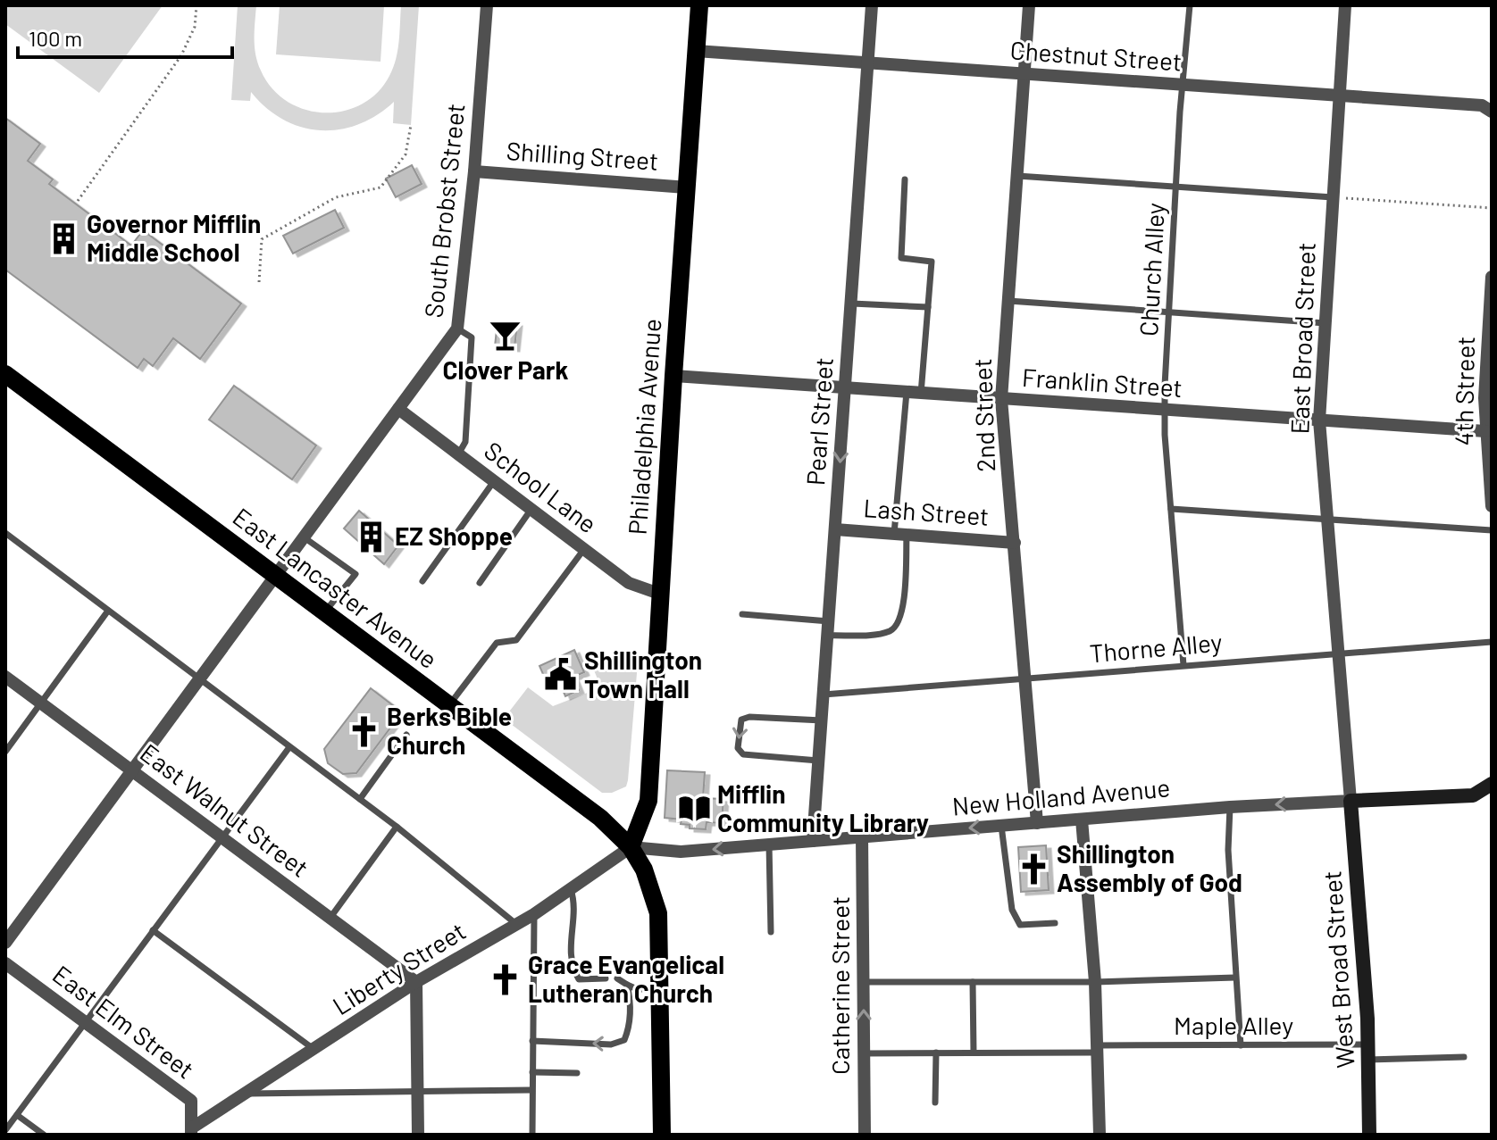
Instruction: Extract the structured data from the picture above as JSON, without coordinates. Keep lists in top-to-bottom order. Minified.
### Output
{"streets":{"main road":["Philadelphia Avenue","East Lancaster Avenue"],"street":["Chestnut Street","Shilling Street","South Brobst Street","East Broad Street","Franklin Street","4th Street","2nd Street","Pearl Street","School Lane","Lash Street","New Holland Avenue","East Walnut Street","Liberty Street","West Broad Street","Catherine Street","East Elm Street"],"lane":["Church Alley","Thorne Alley","Maple Alley"]},"crossings":[["Chestnut Street","Church Alley"],["Chestnut Street","East Broad Street"],["Chestnut Street","2nd Street"],["Chestnut Street","Pearl Street"],["Chestnut Street","Philadelphia Avenue"],["Shilling Street","South Brobst Street"],["Shilling Street","Philadelphia Avenue"],["South Brobst Street","School Lane"],["South Brobst Street","East Lancaster Avenue"],["South Brobst Street","East Walnut Street"],["Church Alley","Franklin Street"],["Church Alley","Thorne Alley"],["East Broad Street","Franklin Street"],["East Broad Street","Thorne Alley"],["East Broad Street","New Holland Avenue"],["East Broad Street","West Broad Street"],["Franklin Street","4th Street"],["Franklin Street","2nd Street"],["Franklin Street","Pearl Street"],["Franklin Street","Philadelphia Avenue"],["2nd Street","Lash Street"],["2nd Street","Thorne Alley"],["2nd Street","New Holland Avenue"],["Pearl Street","Lash Street"],["Pearl Street","Thorne Alley"],["Pearl Street","New Holland Avenue"],["Philadelphia Avenue","School Lane"],["Philadelphia Avenue","East Lancaster Avenue"],["Philadelphia Avenue","New Holland Avenue"],["Philadelphia Avenue","Liberty Street"],["East Lancaster Avenue","New Holland Avenue"],["East Lancaster Avenue","Liberty Street"],["New Holland Avenue","Liberty Street"],["New Holland Avenue","West Broad Street"],["New Holland Avenue","Catherine Street"],["East Walnut Street","Liberty Street"],["Liberty Street","East Elm Street"],["West Broad Street","Maple Alley"],["Catherine Street","Maple Alley"]],"one_way":["New Holland Avenue"],"places":{"building":["Governor Mifflin Middle School","EZ Shoppe"],"bar":["Clover Park"],"public building":["Shillington Town Hall"],"church":["Berks Bible Church","Shillington Assembly of God","Grace Evangelical Lutheran Church"],"library":["Mifflin Community Library"]},"scale_bar":"100 m"}
